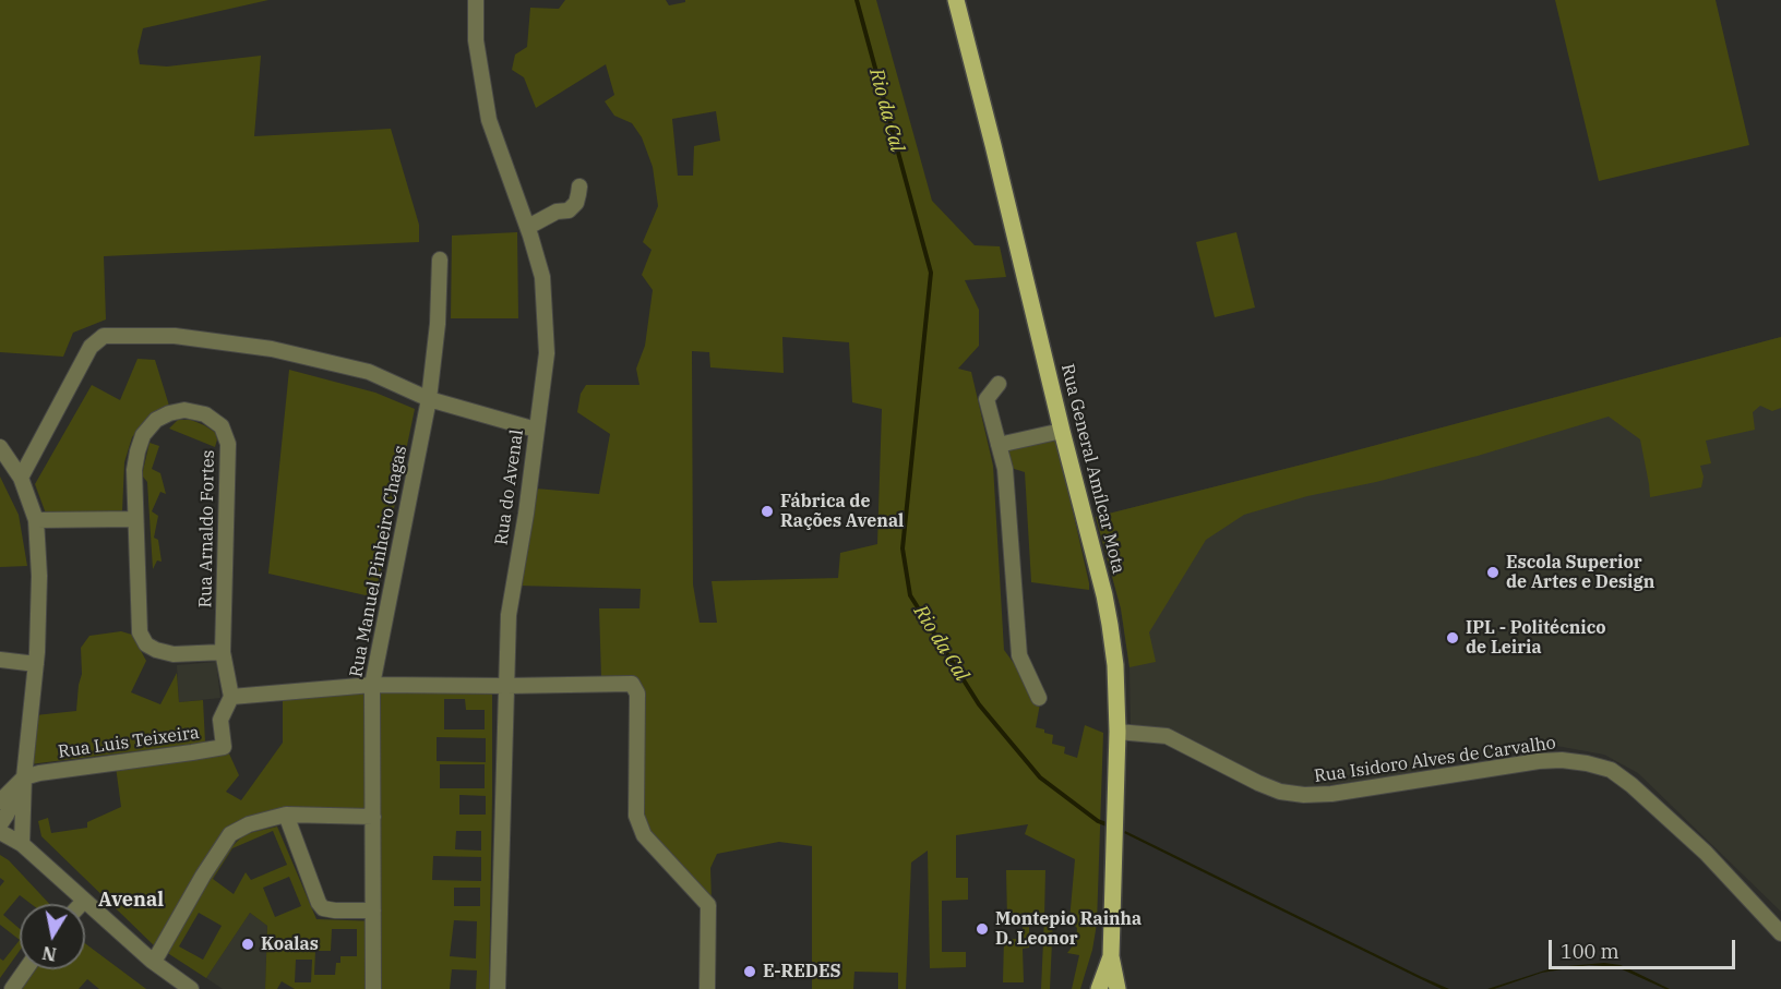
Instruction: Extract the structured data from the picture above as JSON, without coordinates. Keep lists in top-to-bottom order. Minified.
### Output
{"streets":{"main road":["Rua General Amílcar Mota"],"street":["Rua do Avenal","Rua Arnaldo Fortes","Rua Manuel Pinheiro Chagas","Rua Luis Teixeira","Rua Isidoro Alves de Carvalho"]},"crossings":[["Rua General Amílcar Mota","Rua Isidoro Alves de Carvalho"],["Rua Arnaldo Fortes","Rua Luis Teixeira"]],"districts":["Avenal"],"water":["Rio da Cal"],"places":["Fábrica de Rações Avenal","Escola Superior de Artes e Design","IPL - Politécnico de Leiria","Montepio Rainha D. Leonor","Koalas","E-REDES"],"scale_bar":"100 m","north":"bottom"}
